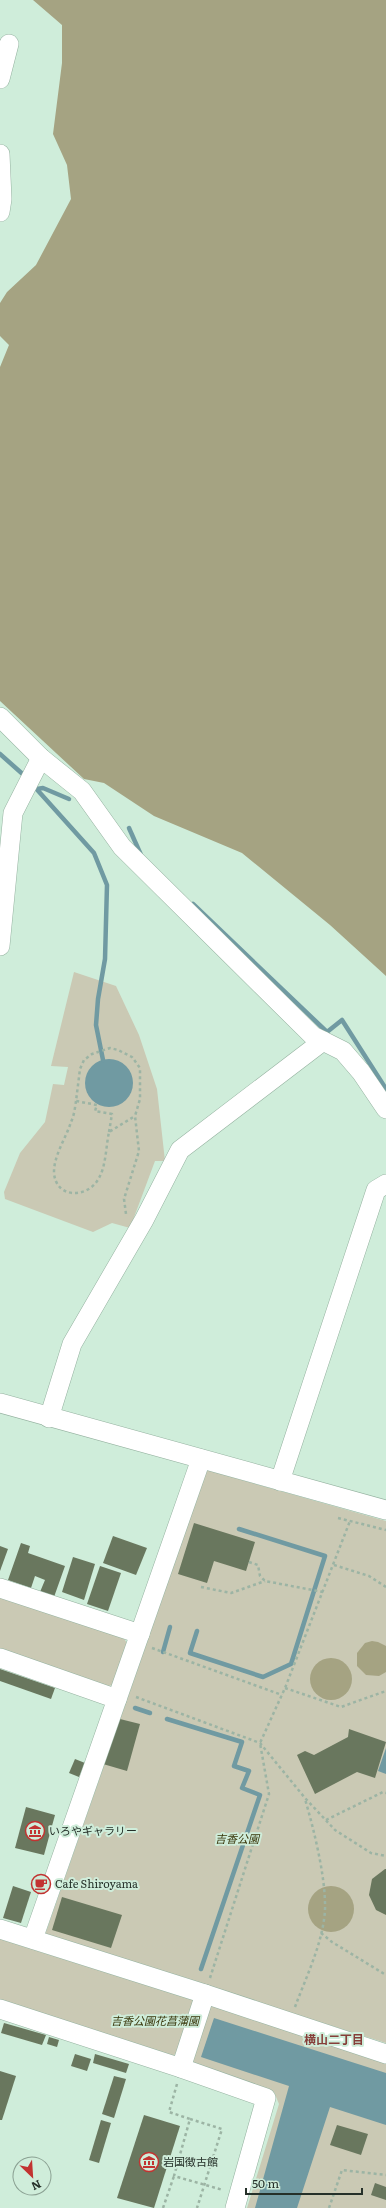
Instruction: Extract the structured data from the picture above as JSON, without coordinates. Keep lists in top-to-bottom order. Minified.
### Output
{"districts":["横山二丁目"],"parks":["吉香公園","吉香公園花菖蒲園"],"places":{"museum":["いろやギャラリー","岩国徴古館"],"cafe":["Cafe Shiroyama"]},"scale_bar":"50 m","north":"bottom right"}
